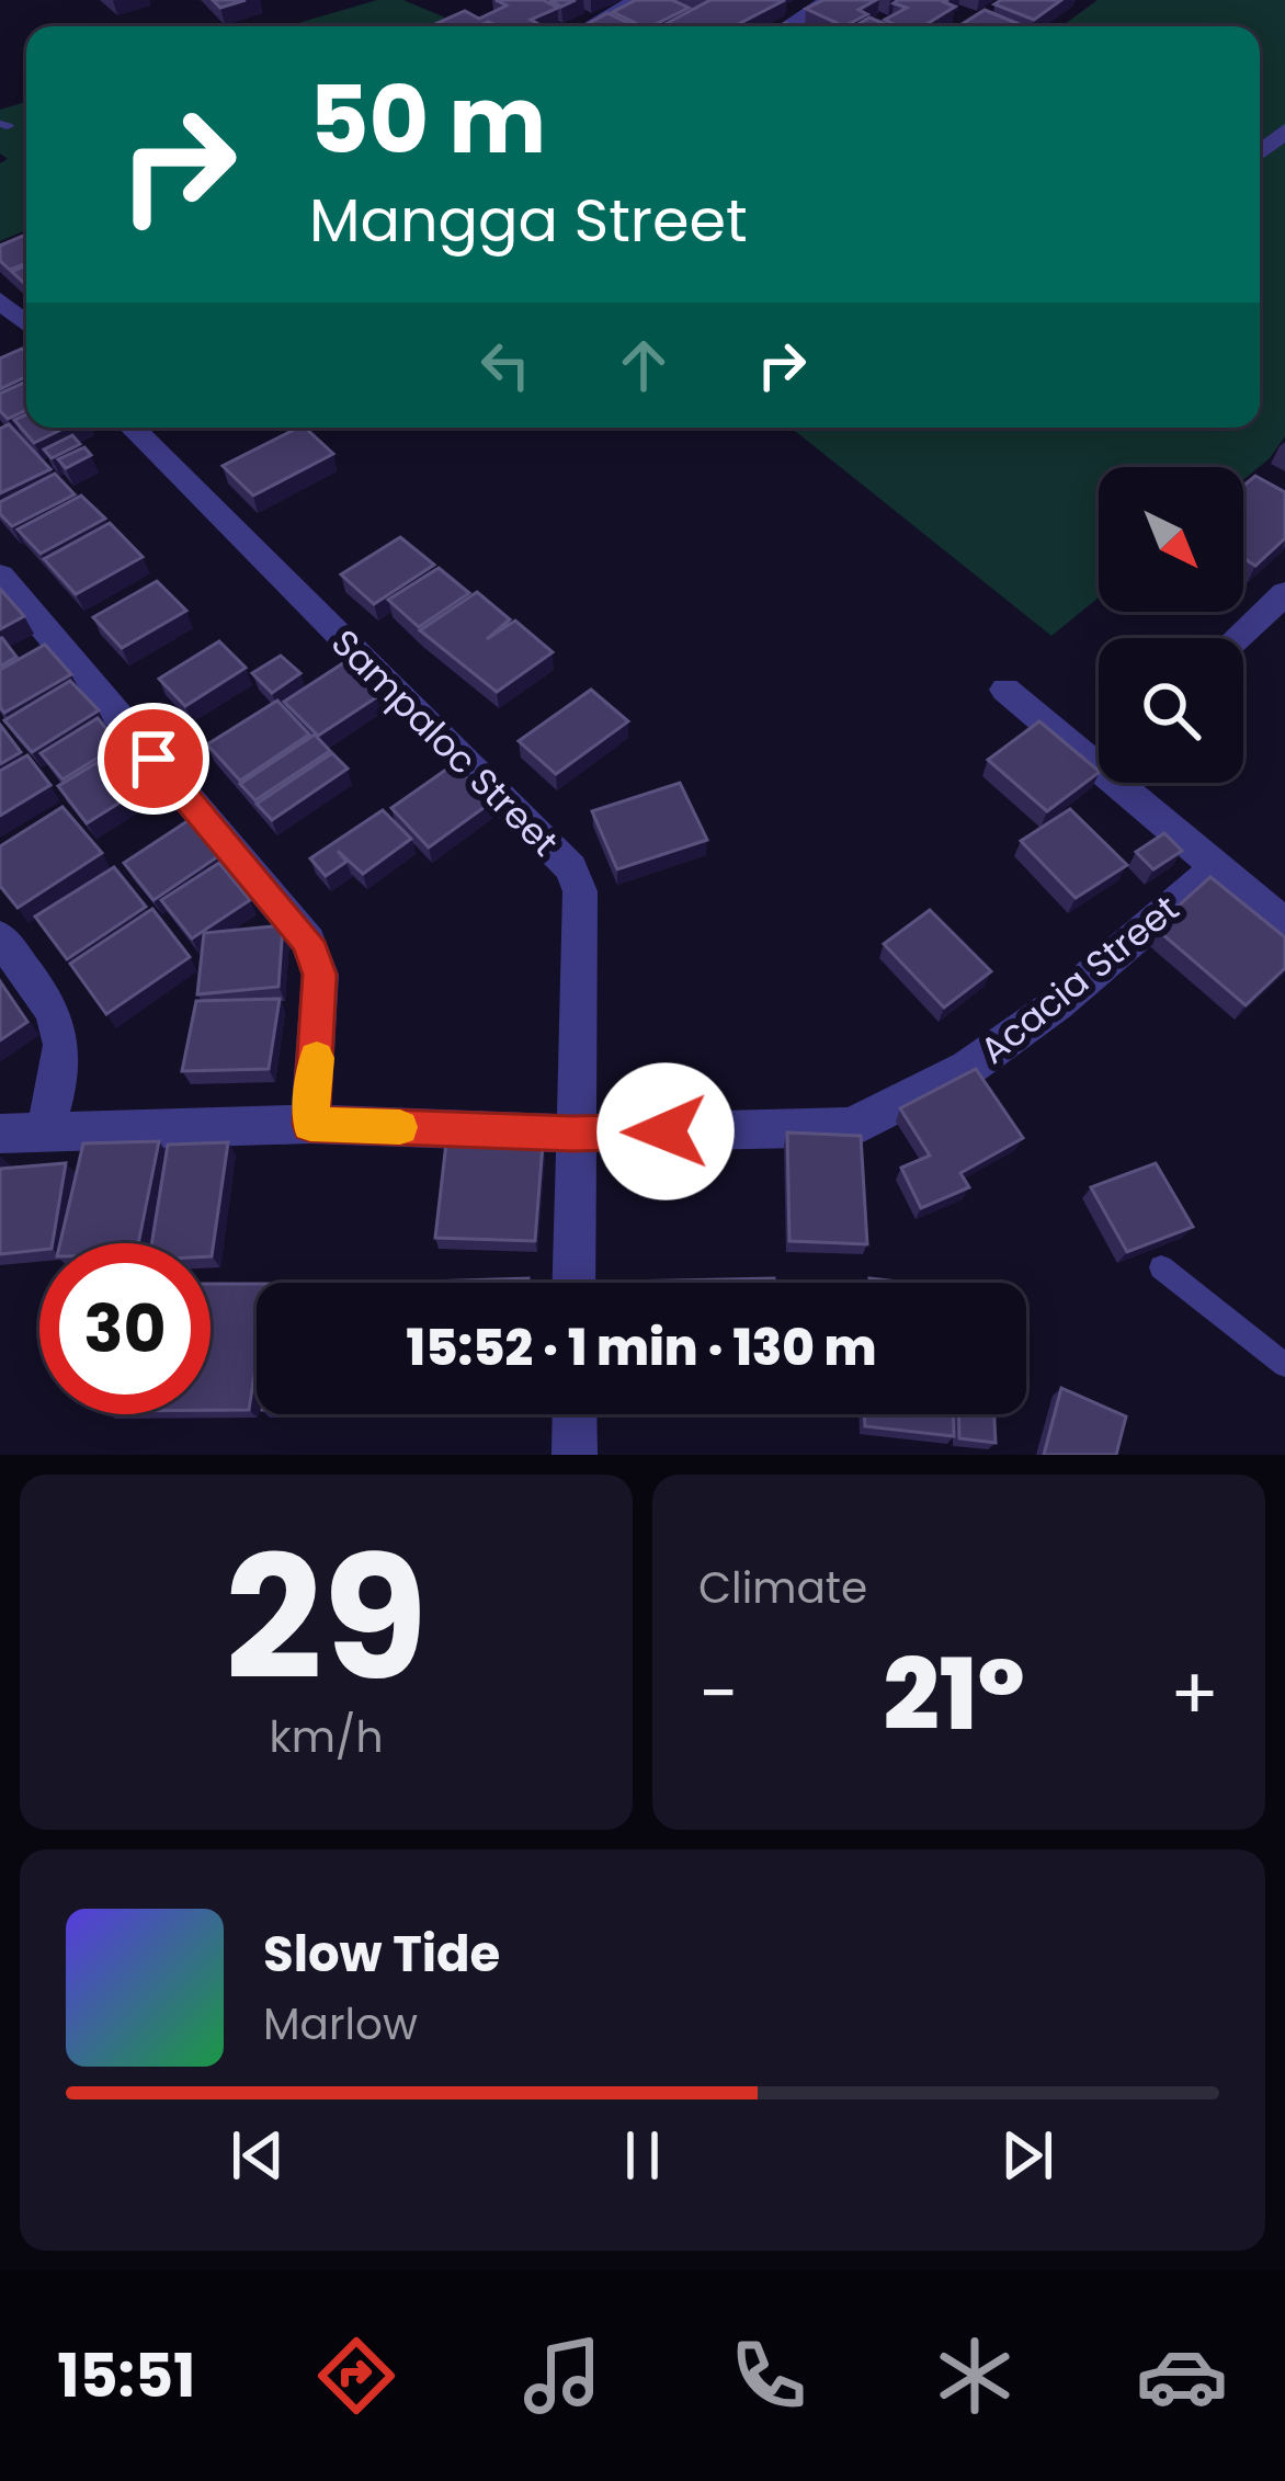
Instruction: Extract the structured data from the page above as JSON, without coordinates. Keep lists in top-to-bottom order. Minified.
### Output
{"streets":{"street":["Sampaloc Street","Acacia Street"]},"crossings":[["Sampaloc Street","Acacia Street"]],"north":"bottom right","page":{"turn":["50 m","Mangga Street"],"limit":"30","trip":"15:52 · 1 min · 130 m","tile":[["29","km/h"],"Climate"],"heat":["−","21°","+"],"song":["Slow Tide","Marlow"],"tabs":"15:51"}}
